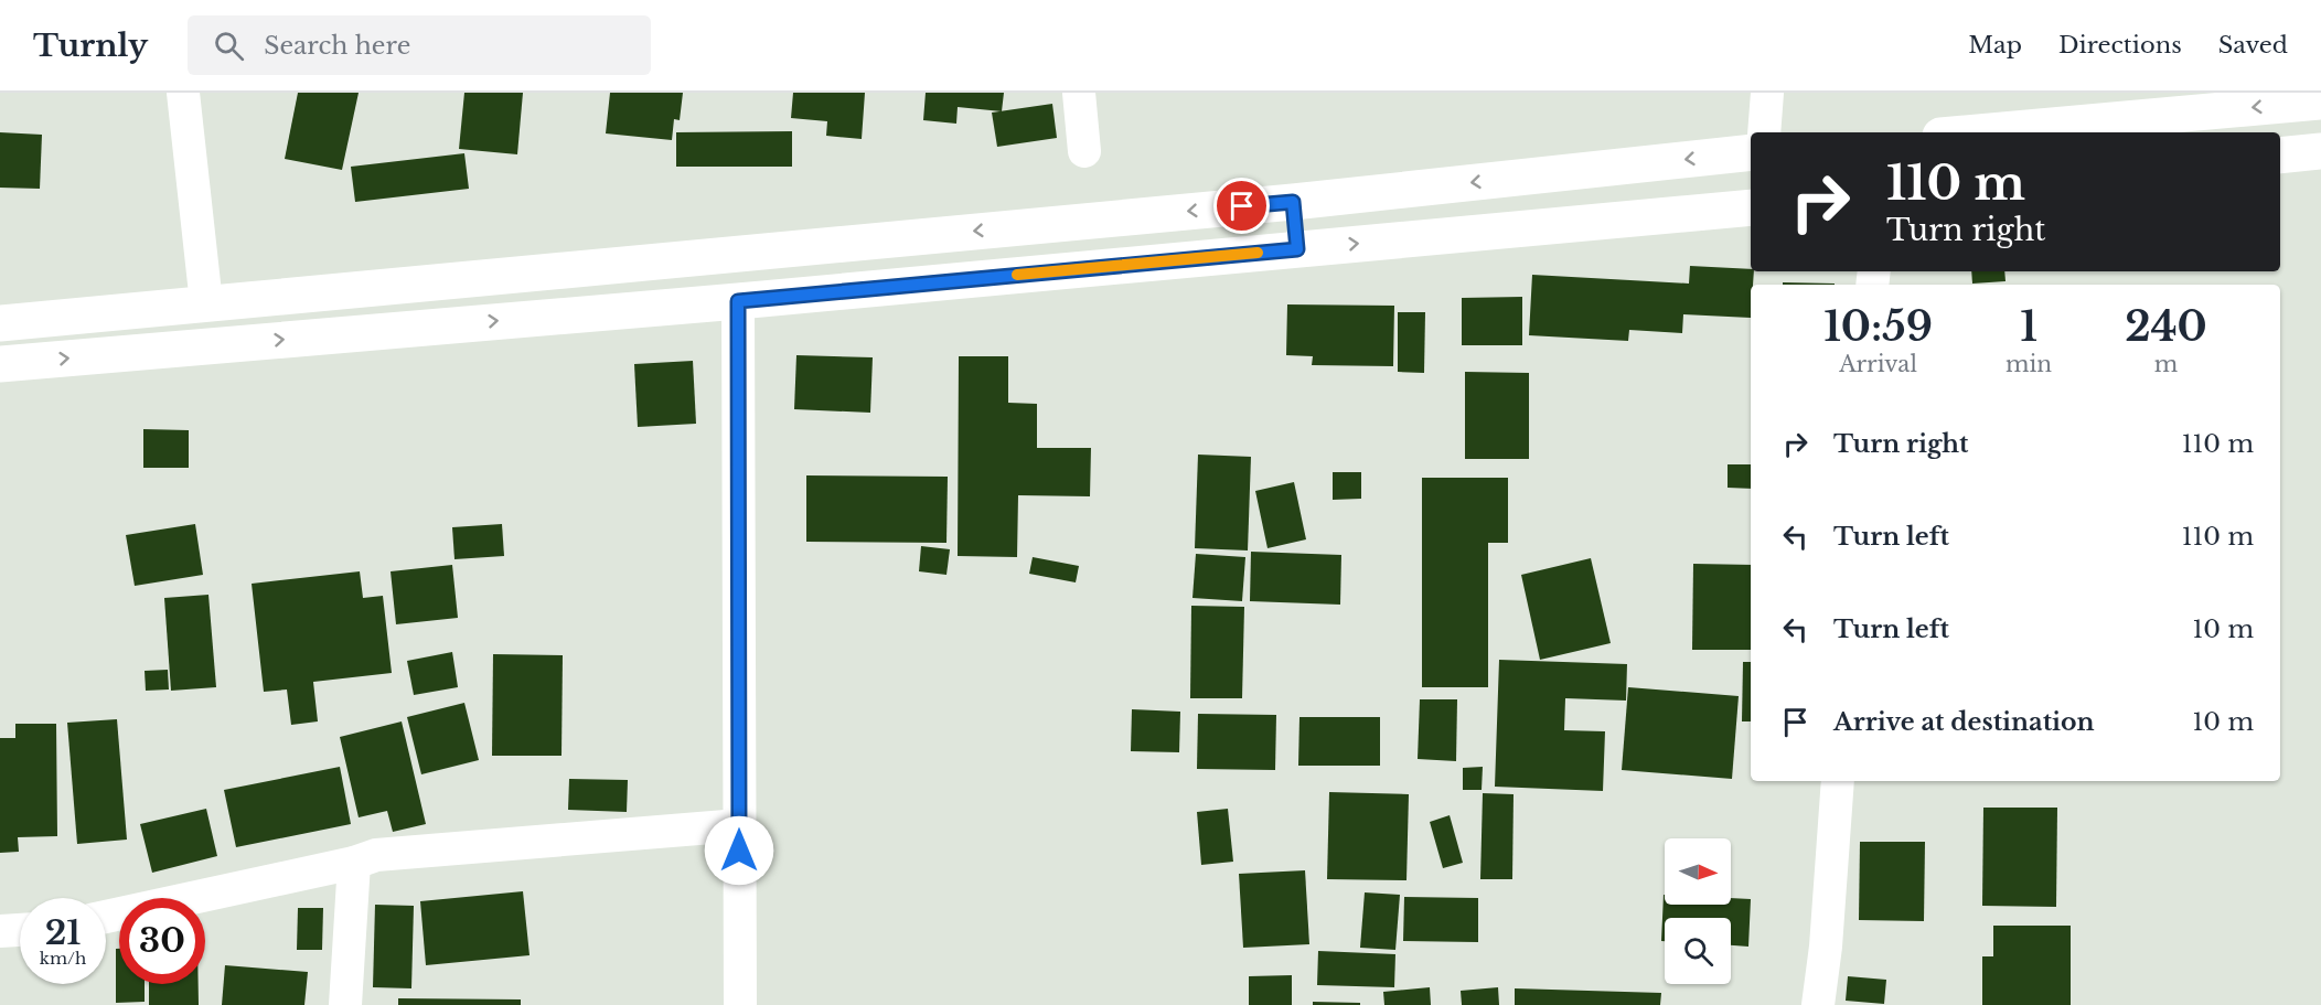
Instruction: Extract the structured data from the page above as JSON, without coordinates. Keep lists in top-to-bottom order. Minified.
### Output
{"north":"right","page":{"header":"Turnly","search":"Search here","nav":["Map","Directions","Saved"],"turn":["110 m","Turn right"],"eta":["10:59","Arrival","1","min","240","m"],"list":[{"name":"Turn right","value":"110 m"},{"name":"Turn left","value":"110 m"},{"name":"Turn left","value":"10 m"},{"name":"Arrive at destination","value":"10 m"}],"speed":"21 km/h","limit":"30"}}
